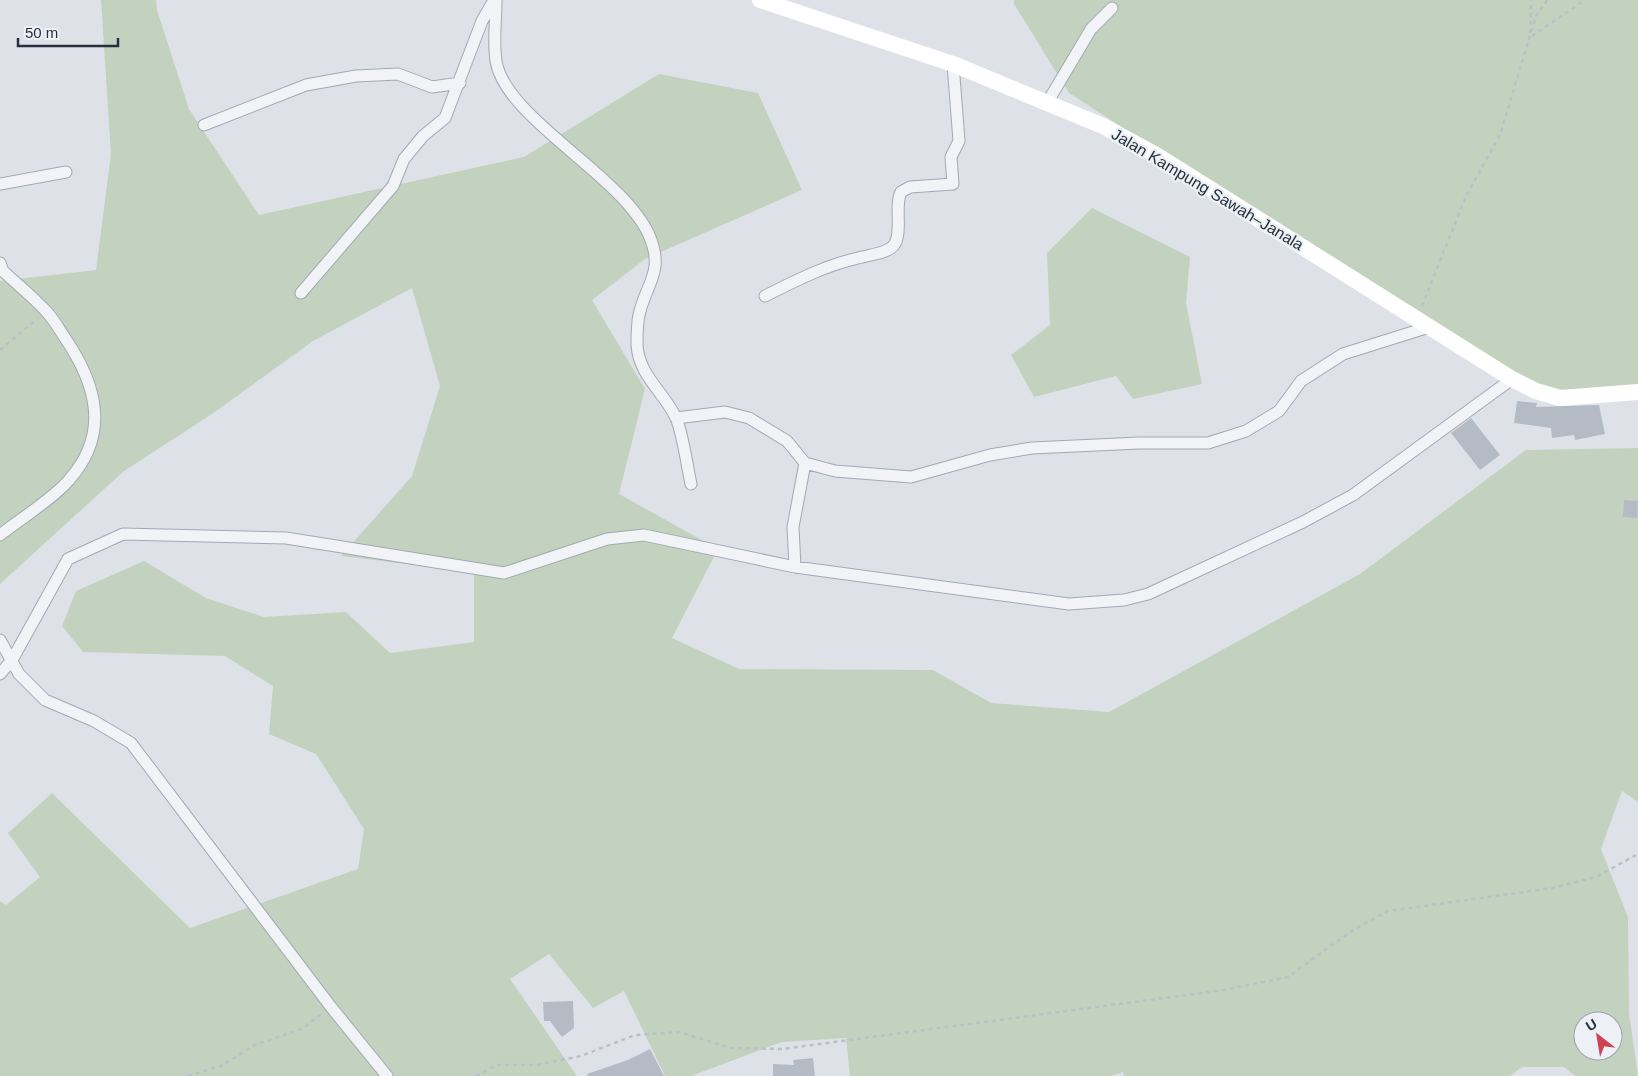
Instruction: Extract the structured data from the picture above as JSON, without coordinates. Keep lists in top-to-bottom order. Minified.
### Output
{"streets":{"main road":["Jalan Kampung Sawah–Janala"]},"scale_bar":"50 m","north":"top left"}
